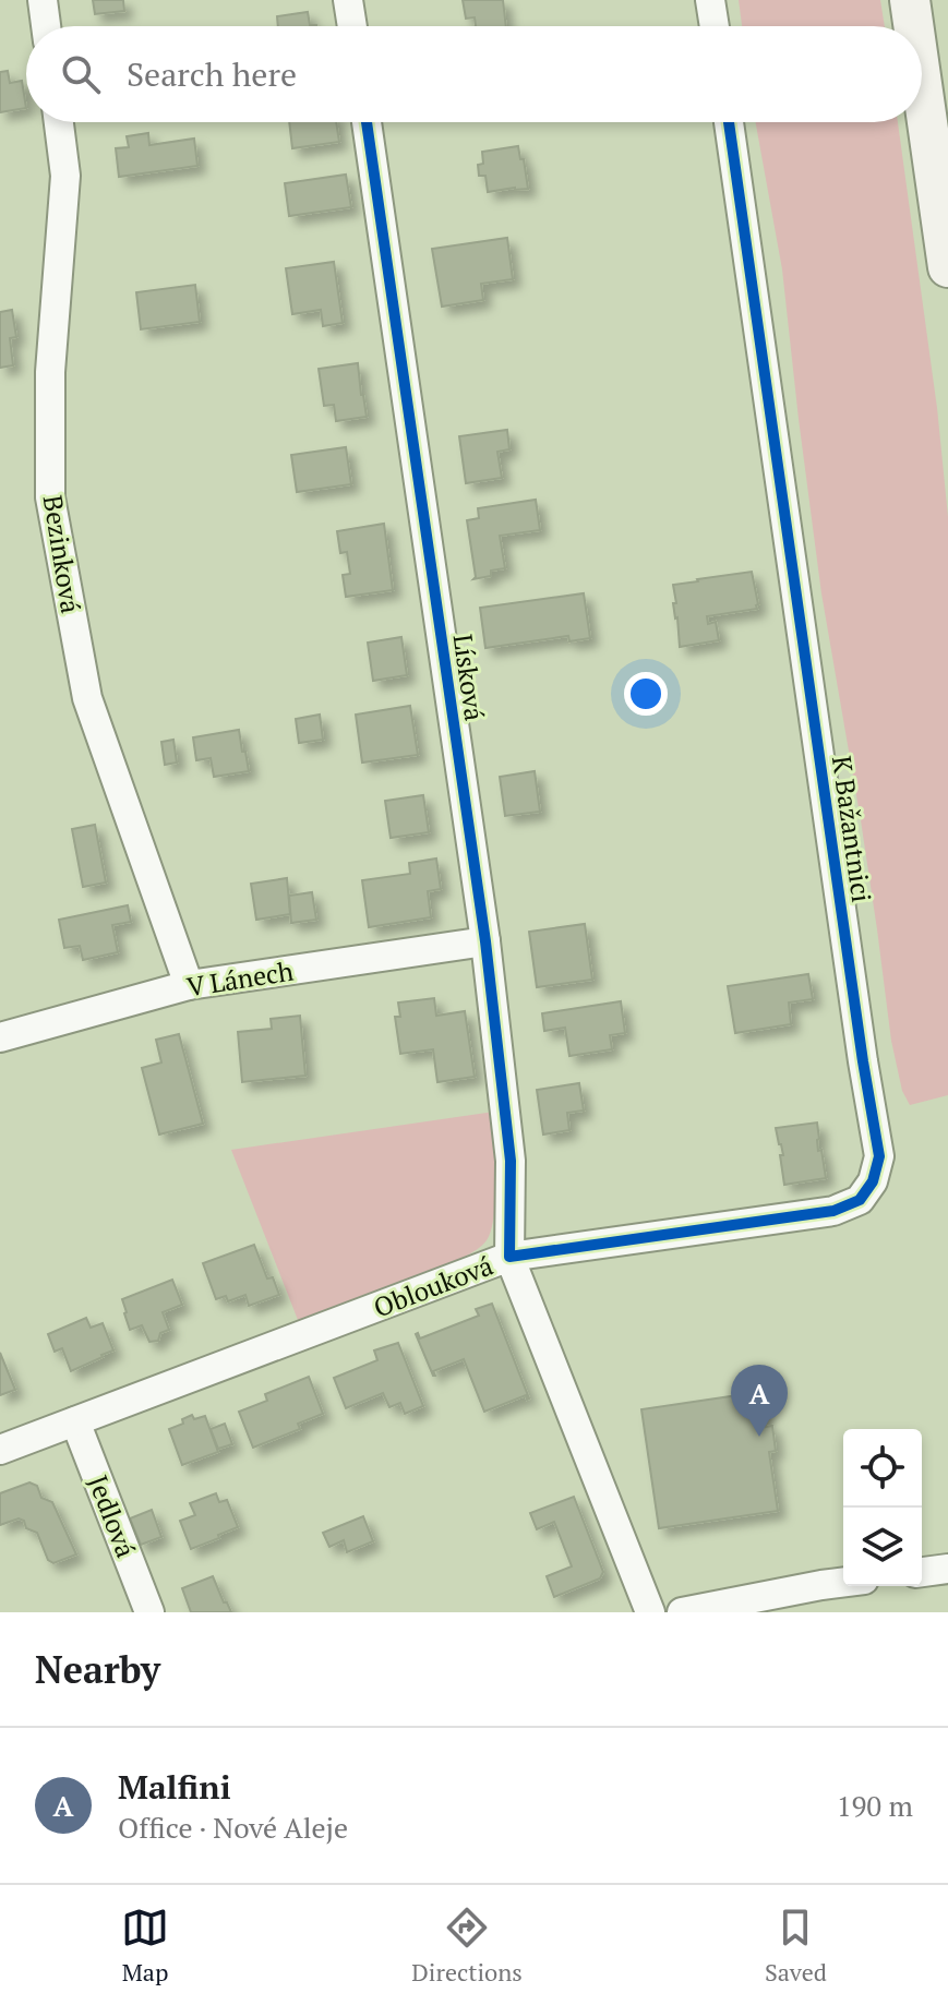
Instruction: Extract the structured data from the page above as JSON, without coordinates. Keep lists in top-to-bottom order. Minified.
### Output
{"streets":{"street":["Bezinková","Lísková","K Bažantnici","V Lánech","Oblouková","Jedlová"]},"crossings":[["Bezinková","V Lánech"],["Lísková","K Bažantnici"],["Lísková","V Lánech"],["Lísková","Oblouková"],["K Bažantnici","Oblouková"],["Oblouková","Jedlová"]],"page":{"search":"Search here","pins":"A","heading":"Nearby","list":[{"mark":"A","name":"Malfini","note":"Office · Nové Aleje","value":"190 m"}],"nav":["Map","Directions","Saved"]}}
